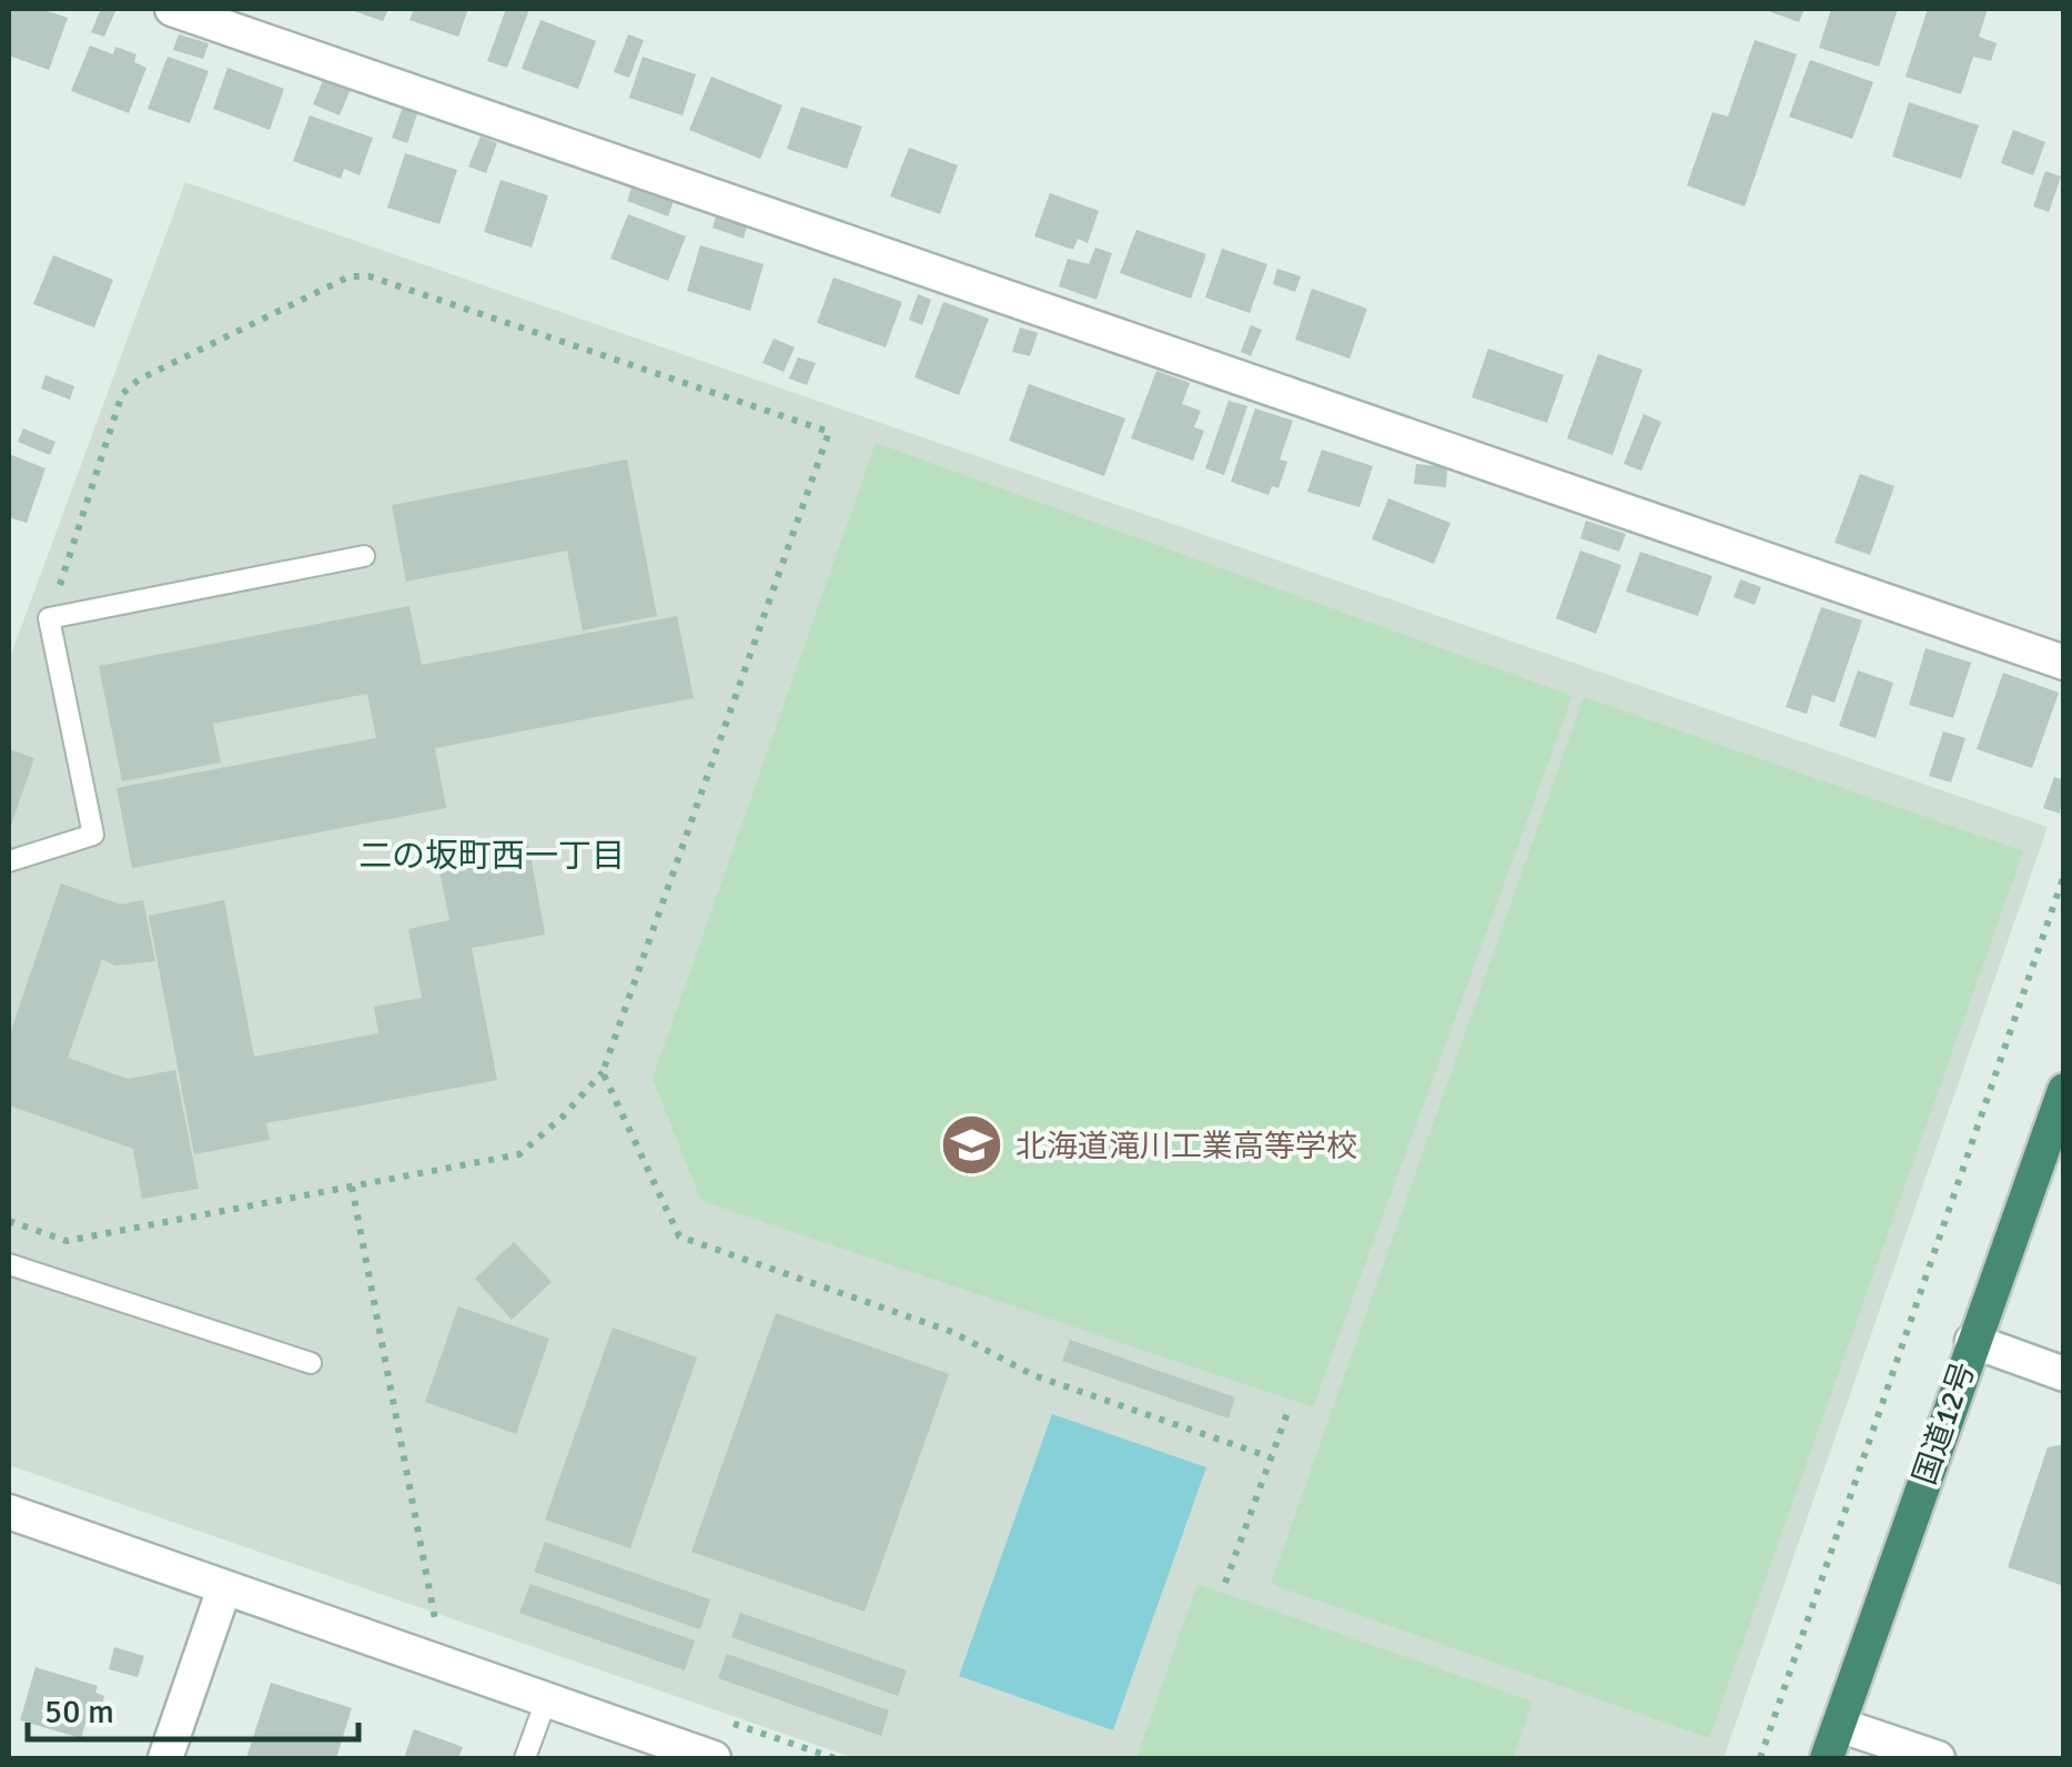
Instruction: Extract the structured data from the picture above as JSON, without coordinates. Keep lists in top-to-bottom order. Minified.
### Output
{"streets":{"highway":["国道12号"]},"districts":["二の坂町西一丁目"],"places":{"school or university":["北海道滝川工業高等学校"]},"scale_bar":"50 m"}
